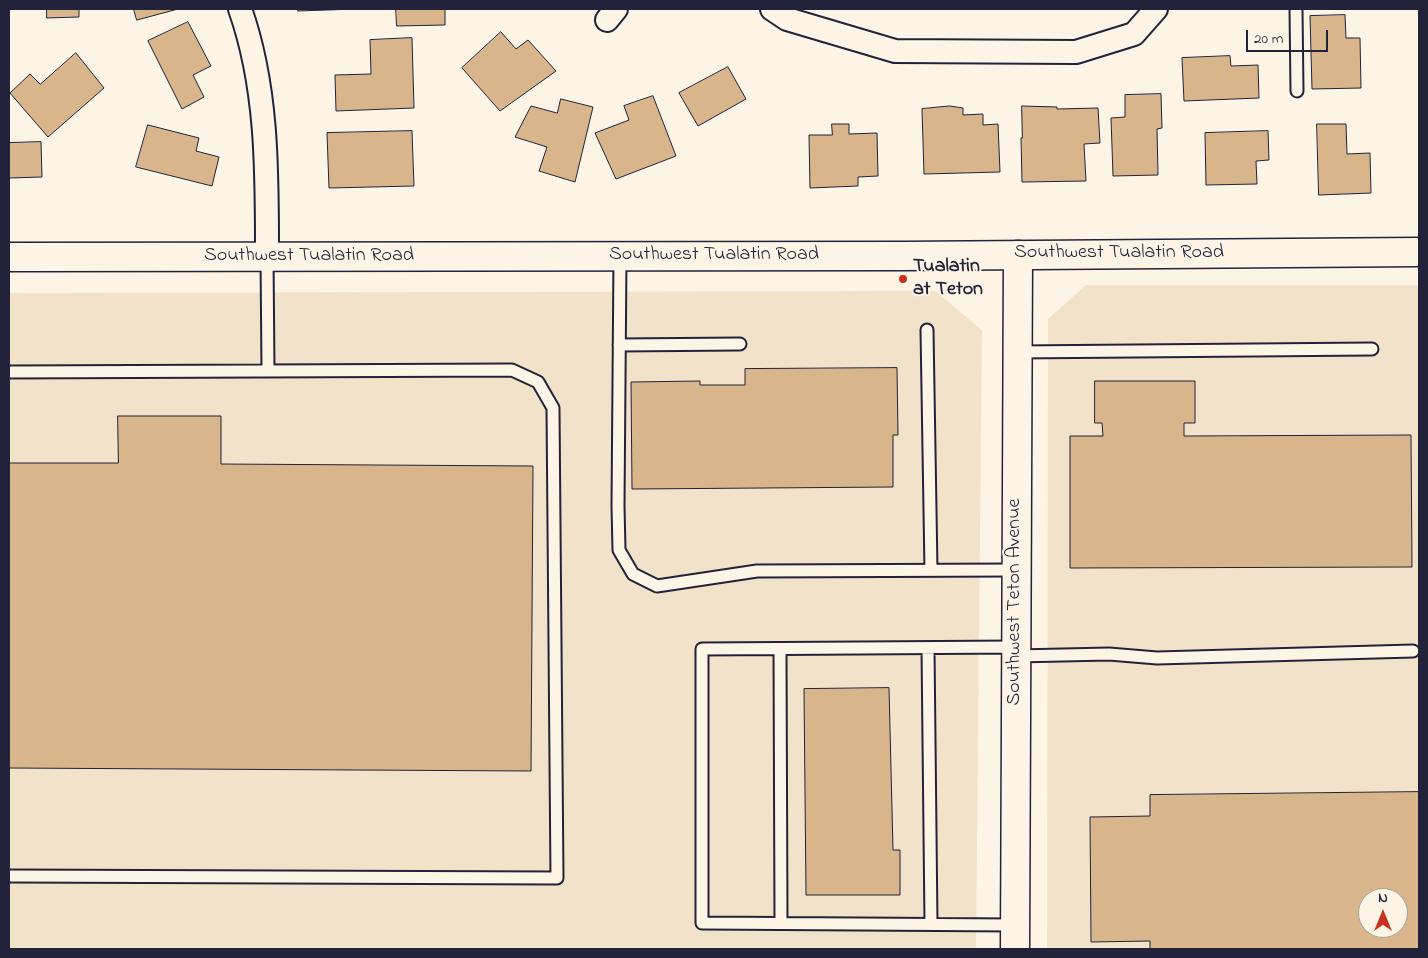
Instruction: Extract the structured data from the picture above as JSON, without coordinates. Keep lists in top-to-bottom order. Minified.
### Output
{"streets":{"main road":["Southwest Tualatin Road","Southwest Teton Avenue"]},"crossings":[["Southwest Tualatin Road","Southwest Teton Avenue"]],"places":["Tualatin at Teton"],"scale_bar":"20 m","north":"top"}
